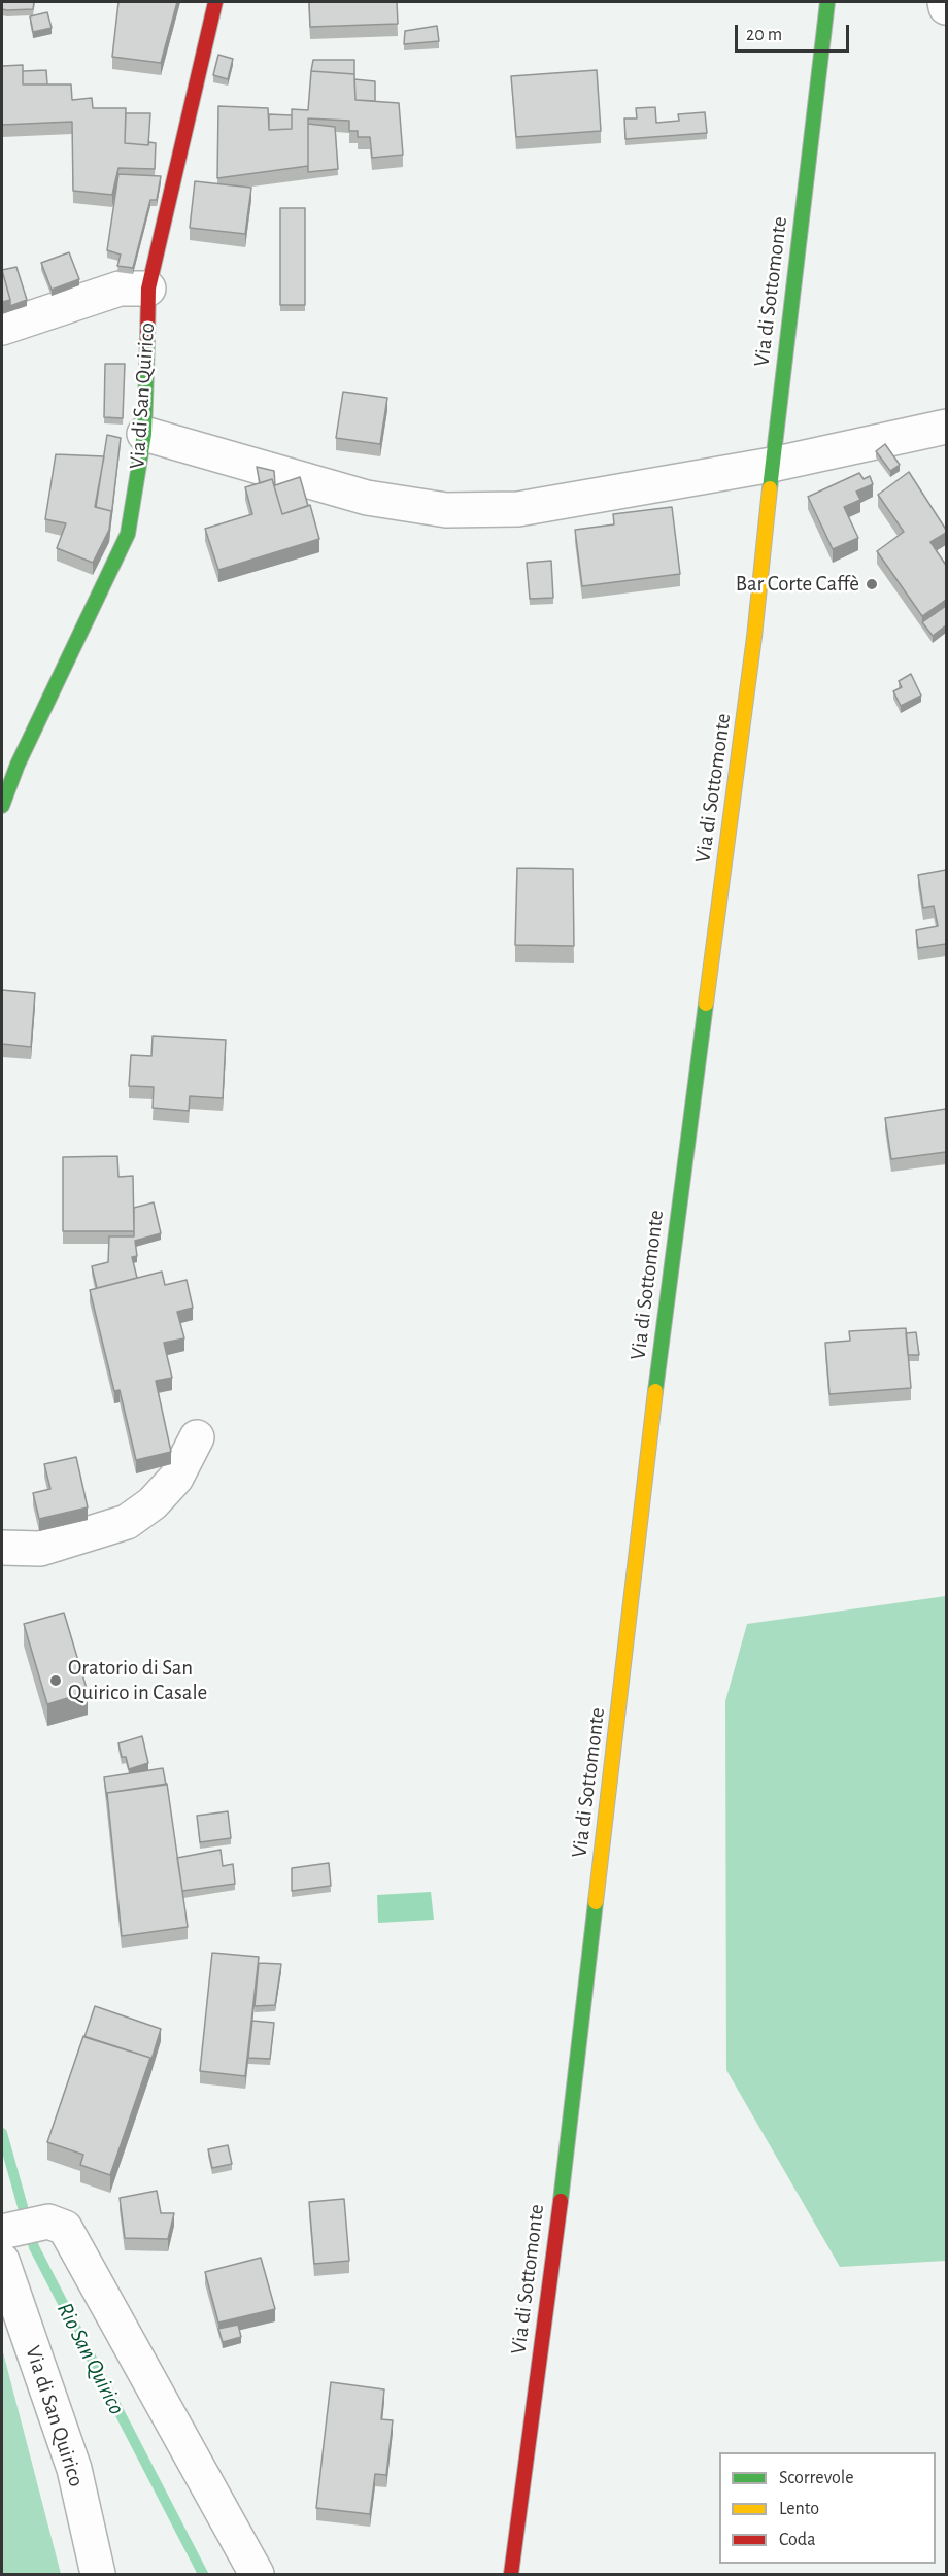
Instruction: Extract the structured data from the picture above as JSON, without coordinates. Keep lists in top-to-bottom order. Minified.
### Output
{"streets":{"main road":["Via di Sottomonte","Via di San Quirico"]},"water":["Rio San Quirico"],"places":["Bar Corte Caffè","Oratorio di San Quirico in Casale"],"legend":["Scorrevole","Lento","Coda"],"scale_bar":"20 m"}
